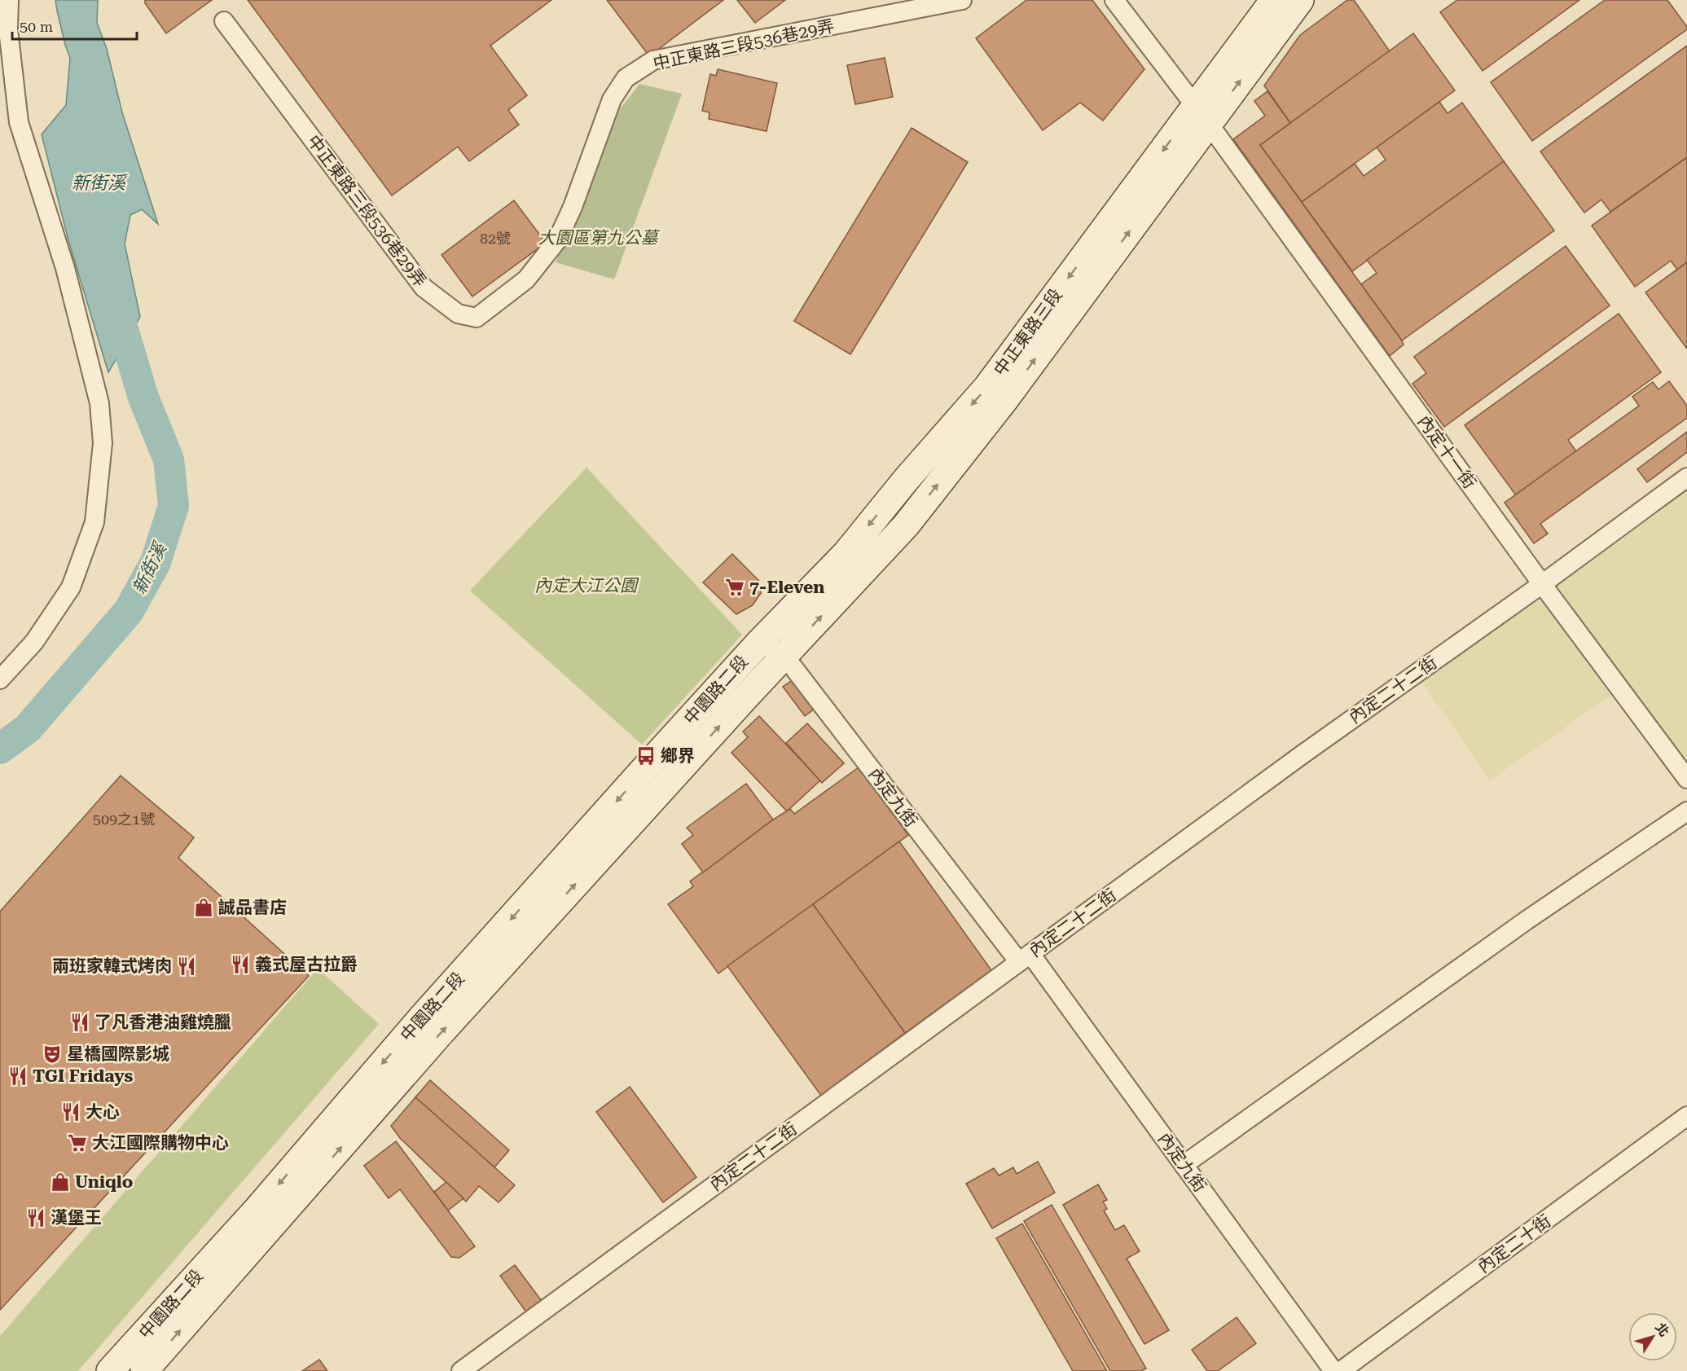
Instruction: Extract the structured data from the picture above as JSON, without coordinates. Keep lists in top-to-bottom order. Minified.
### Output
{"streets":{"main road":["中正東路三段","中園路二段"],"street":["中正東路三段536巷29弄","內定十一街","內定二十二街","內定九街","內定二十街"]},"crossings":[["中正東路三段","內定十一街"],["中正東路三段","中園路二段"],["中正東路三段","內定九街"],["內定十一街","中園路二段"],["內定十一街","內定二十二街"],["中園路二段","內定九街"],["內定二十二街","內定九街"]],"water":["新街溪"],"parks":["大園區第九公墓","內定大江公園"],"places":{"supermarket":["7-Eleven","大江國際購物中心"],"bus stop":["鄉界"],"shop":["誠品書店","Uniqlo"],"restaurant":["義式屋古拉爵","兩班家韓式烤肉","了凡香港油雞燒臘","TGI Fridays","大心","漢堡王"],"theatre":["星橋國際影城"]},"house_numbers":["82號","509之1號"],"scale_bar":"50 m","north":"top right"}
